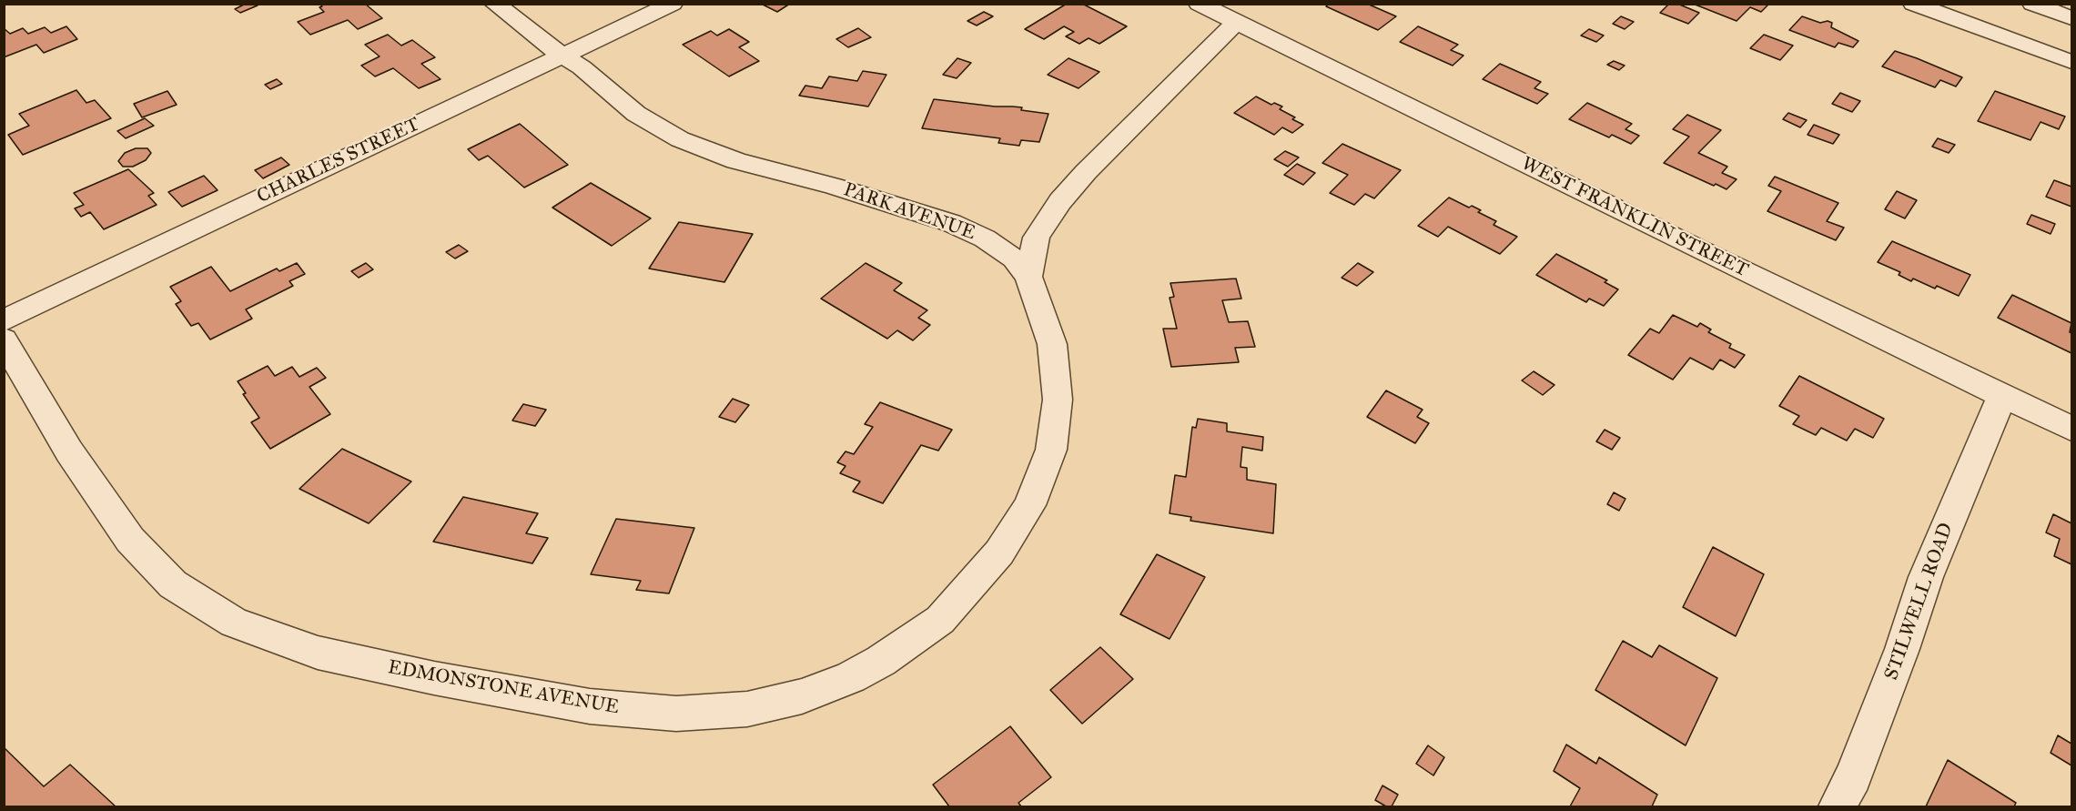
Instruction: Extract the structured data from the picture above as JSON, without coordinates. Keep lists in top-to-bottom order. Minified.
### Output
{"streets":{"street":["CHARLES STREET","PARK AVENUE","WEST FRANKLIN STREET","STILWELL ROAD","EDMONSTONE AVENUE"]},"crossings":[["CHARLES STREET","PARK AVENUE"],["PARK AVENUE","EDMONSTONE AVENUE"],["WEST FRANKLIN STREET","STILWELL ROAD"]]}
